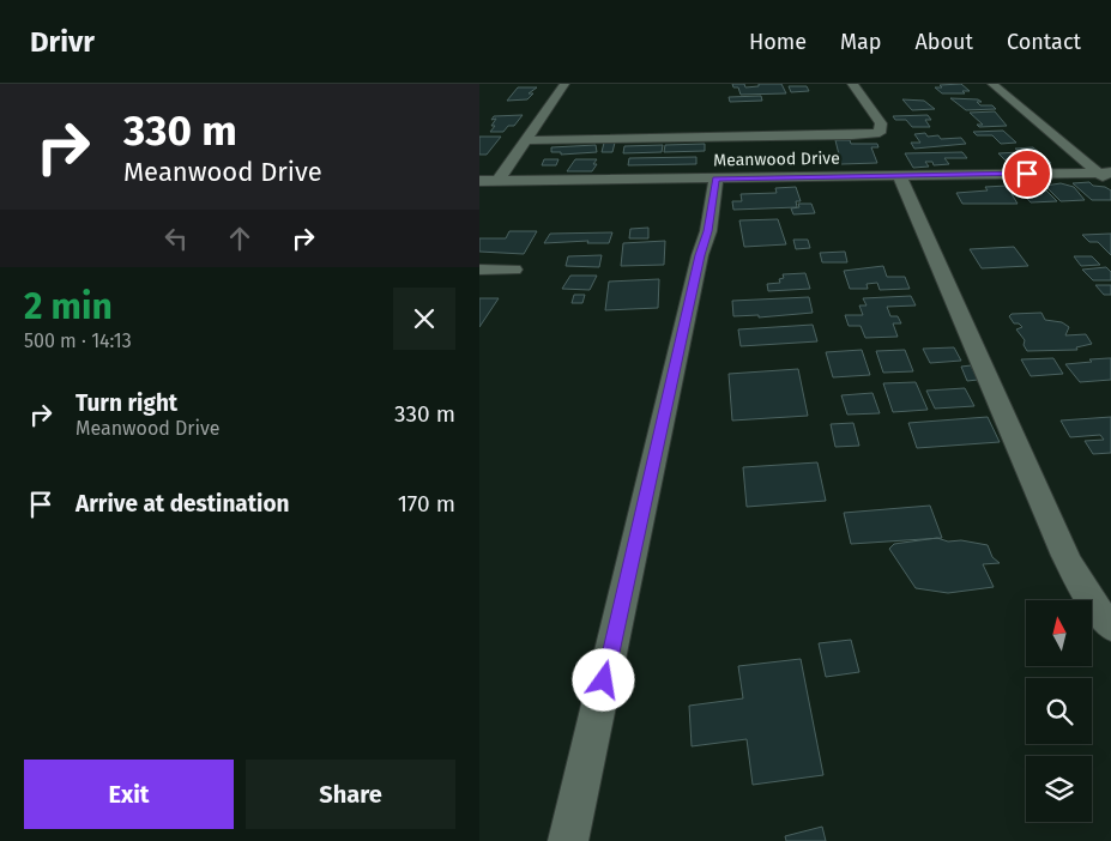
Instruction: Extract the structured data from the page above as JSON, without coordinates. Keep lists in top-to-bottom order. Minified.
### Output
{"streets":{"street":["Meanwood Drive"]},"north":"top","page":{"header":"Drivr","nav":["Home","Map","About","Contact"],"turn":["330 m","Meanwood Drive"],"heading":["2 min","500 m · 14:13"],"list":[{"name":"Turn right","note":"Meanwood Drive","value":"330 m"},{"name":"Arrive at destination","value":"170 m"}],"buttons":["Exit","Share"]}}
